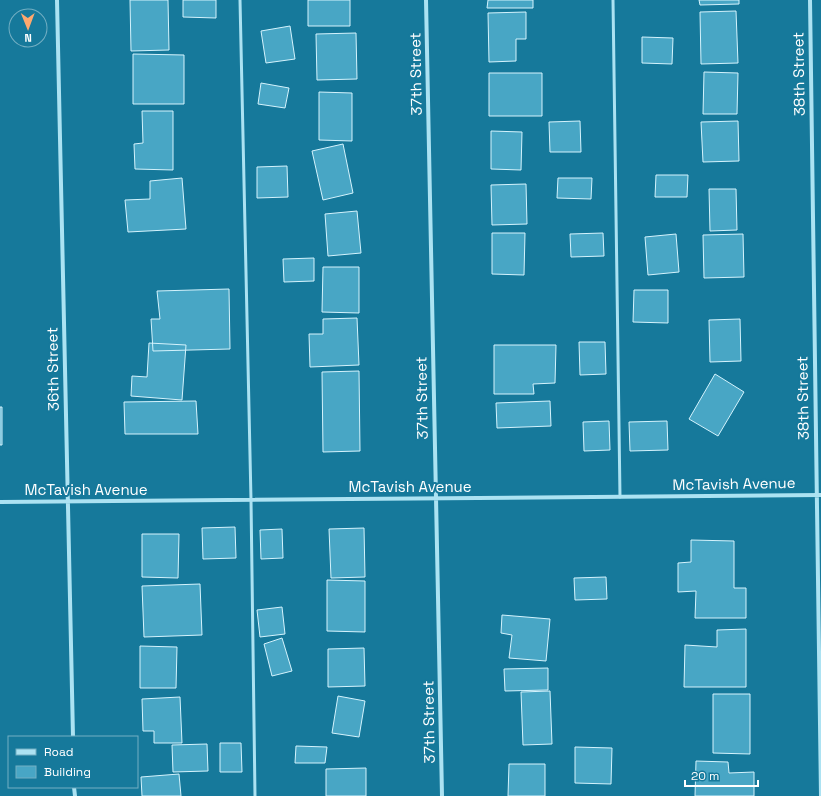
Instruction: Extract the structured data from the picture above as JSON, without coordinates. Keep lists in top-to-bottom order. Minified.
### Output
{"streets":{"street":["37th Street","38th Street","36th Street","McTavish Avenue"]},"crossings":[["37th Street","McTavish Avenue"],["38th Street","McTavish Avenue"],["36th Street","McTavish Avenue"]],"legend":["Road","Building"],"scale_bar":"20 m","north":"bottom"}
